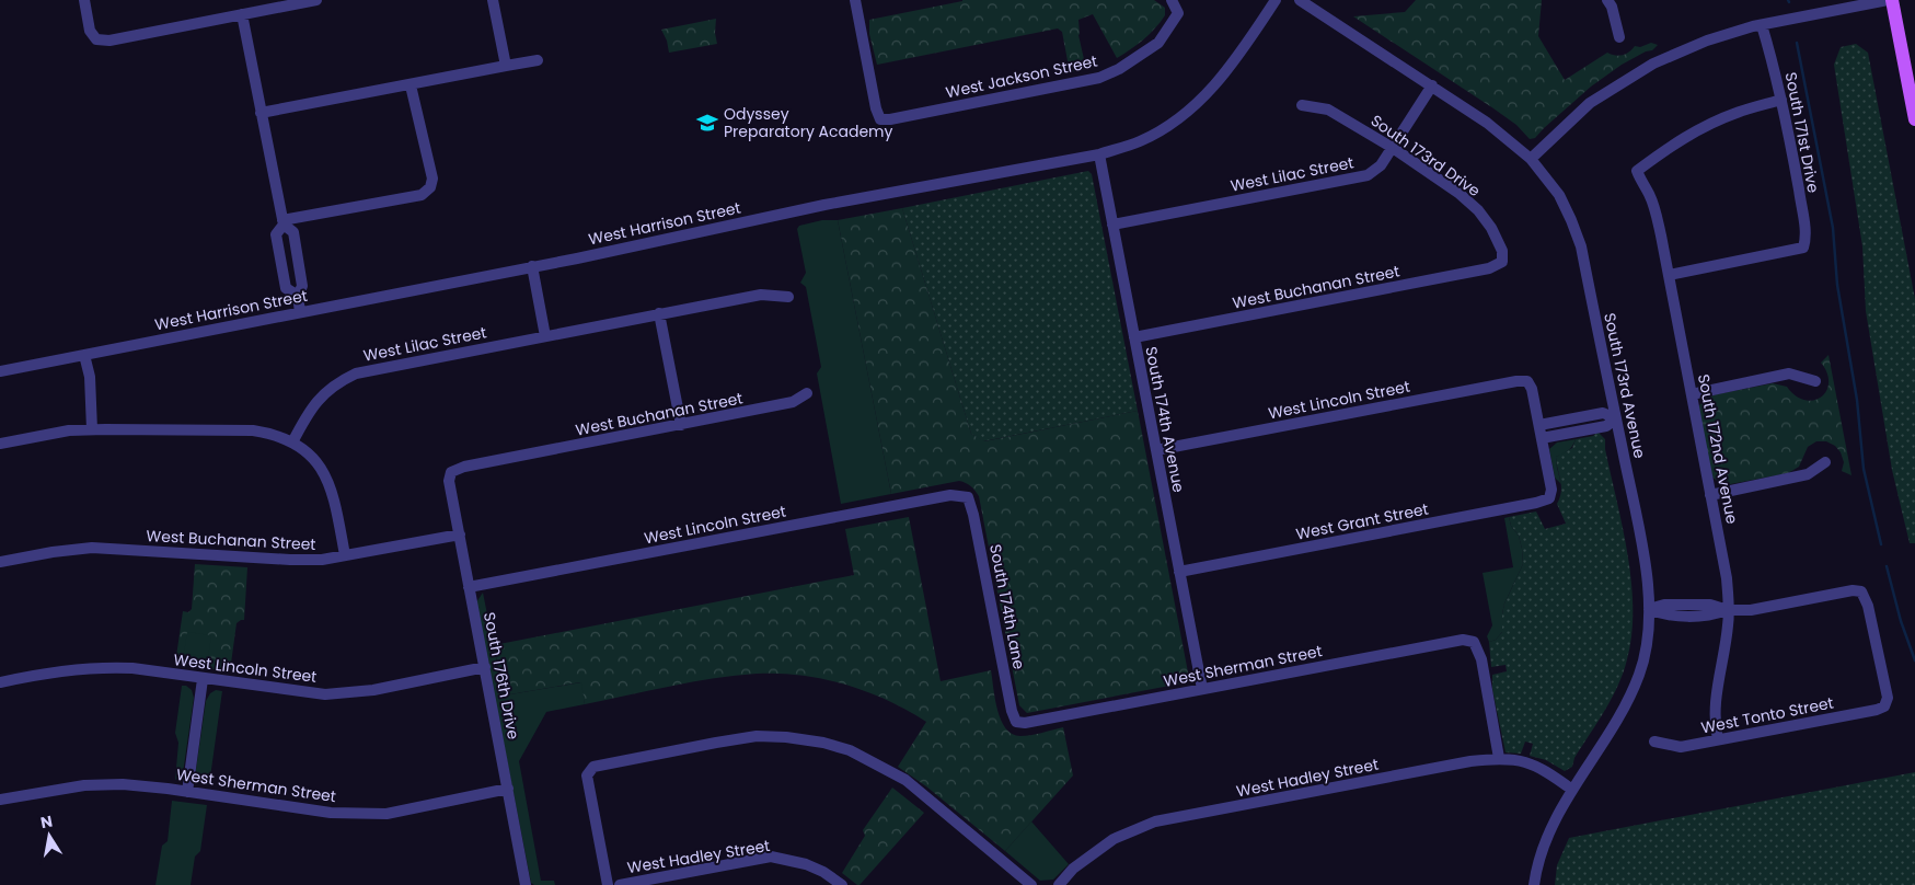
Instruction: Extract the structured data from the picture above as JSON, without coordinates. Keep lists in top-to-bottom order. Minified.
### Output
{"streets":{"street":["West Jackson Street","South 171st Drive","South 173rd Drive","West Lilac Street","West Harrison Street","West Buchanan Street","South 173rd Avenue","West Lincoln Street","South 174th Avenue","South 172nd Avenue","West Grant Street","South 174th Lane","West Sherman Street","South 176th Drive","West Tonto Street","West Hadley Street"]},"crossings":[["South 171st Drive","South 172nd Avenue"],["South 173rd Drive","West Lilac Street"],["South 173rd Drive","West Buchanan Street"],["West Lilac Street","South 173rd Avenue"],["West Lilac Street","South 174th Avenue"],["West Harrison Street","South 174th Avenue"],["West Buchanan Street","South 174th Avenue"],["West Buchanan Street","South 176th Drive"],["South 173rd Avenue","West Hadley Street"],["West Lincoln Street","South 174th Avenue"],["West Lincoln Street","South 174th Lane"],["West Lincoln Street","South 176th Drive"],["South 174th Avenue","West Grant Street"],["South 174th Avenue","West Sherman Street"],["South 172nd Avenue","West Tonto Street"],["South 174th Lane","West Sherman Street"],["West Sherman Street","South 176th Drive"],["West Sherman Street","West Hadley Street"]],"places":{"school or university":["Odyssey Preparatory Academy"]},"north":"top"}
